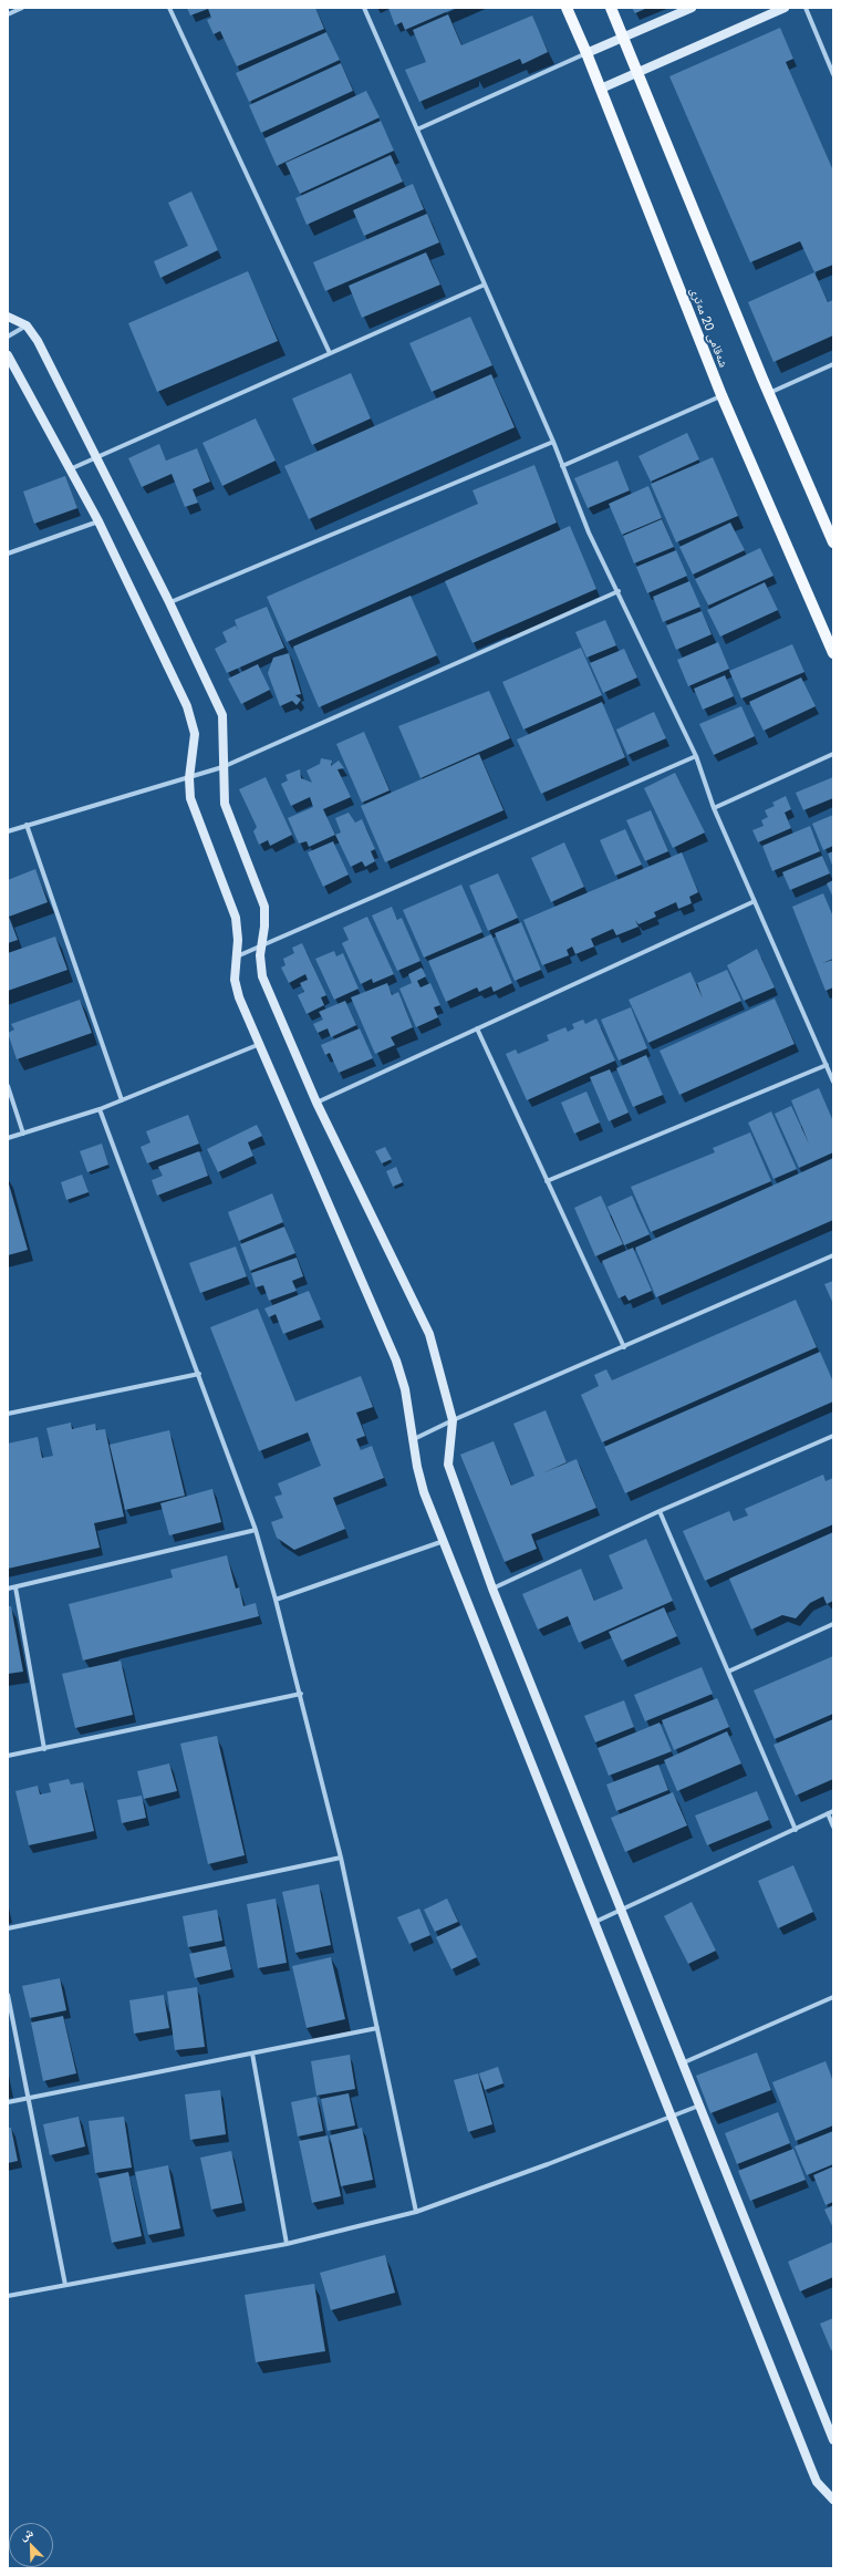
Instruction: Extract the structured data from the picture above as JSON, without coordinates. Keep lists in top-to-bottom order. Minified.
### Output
{"streets":{"main road":["شەقامی 20 مەتری"]},"north":"top left"}
